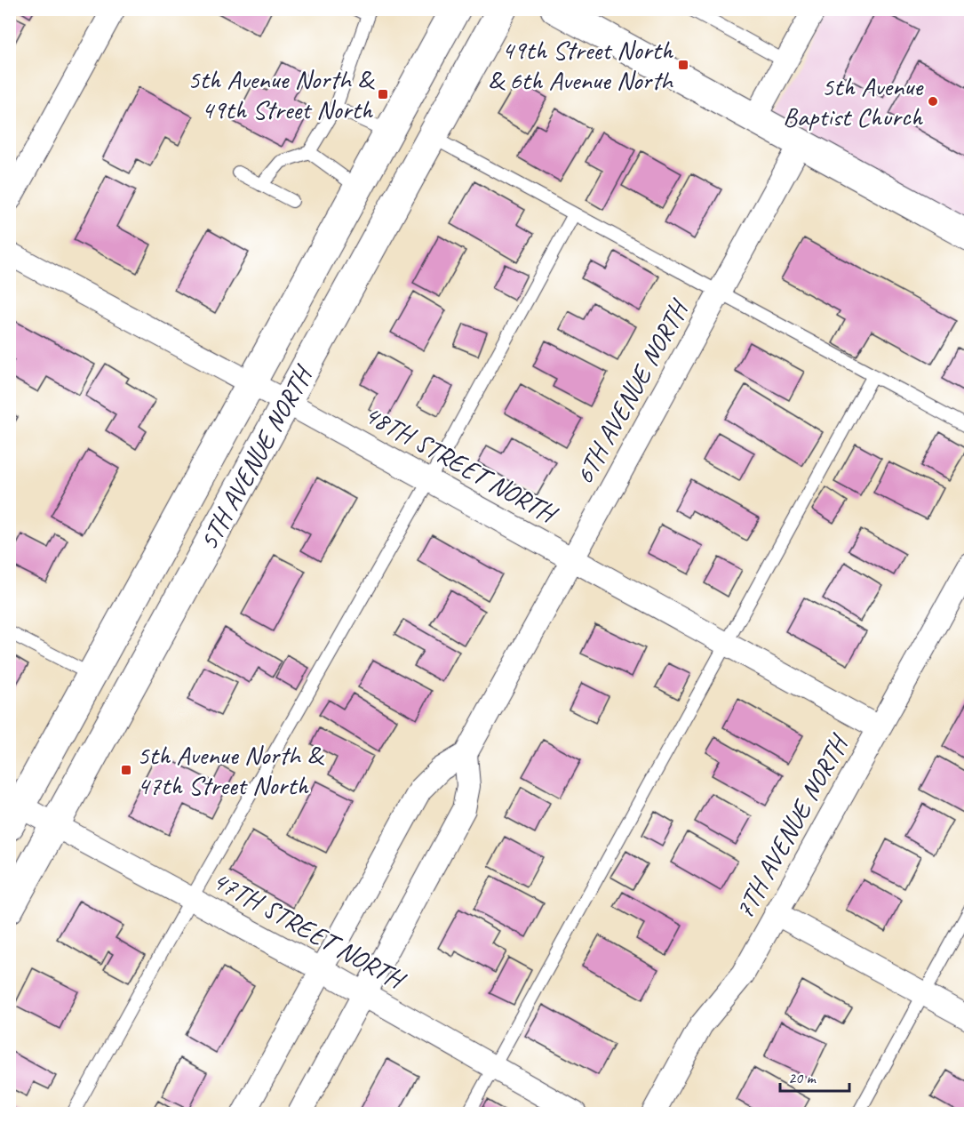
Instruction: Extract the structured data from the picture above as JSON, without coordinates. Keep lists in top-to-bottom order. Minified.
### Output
{"streets":{"main road":["5TH AVENUE NORTH"],"street":["6TH AVENUE NORTH","48TH STREET NORTH","7TH AVENUE NORTH","47TH STREET NORTH"]},"crossings":[["6TH AVENUE NORTH","48TH STREET NORTH"],["6TH AVENUE NORTH","47TH STREET NORTH"],["5TH AVENUE NORTH","48TH STREET NORTH"],["5TH AVENUE NORTH","47TH STREET NORTH"],["48TH STREET NORTH","7TH AVENUE NORTH"]],"places":{"transit":["49th Street North & 6th Avenue North","5th Avenue North & 49th Street North","5th Avenue North & 47th Street North"],"other":["5th Avenue Baptist Church"]},"scale_bar":"20 m"}
